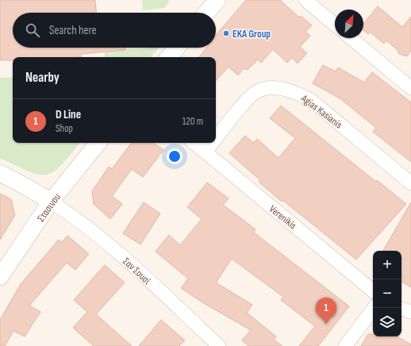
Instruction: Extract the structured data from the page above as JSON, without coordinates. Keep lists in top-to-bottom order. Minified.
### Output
{"streets":{"street":["Agias Kasianis","Στασινου","Verenikis","Σαν Σουσί"]},"crossings":[["Agias Kasianis","Verenikis"],["Στασινου","Σαν Σουσί"]],"places":["EKA Group"],"north":"top right","page":{"search":"Search here","heading":"Nearby","list":[{"mark":"1","name":"D Line","note":"Shop","value":"120 m"}],"map_buttons":["+","−"],"pins":"1"}}
